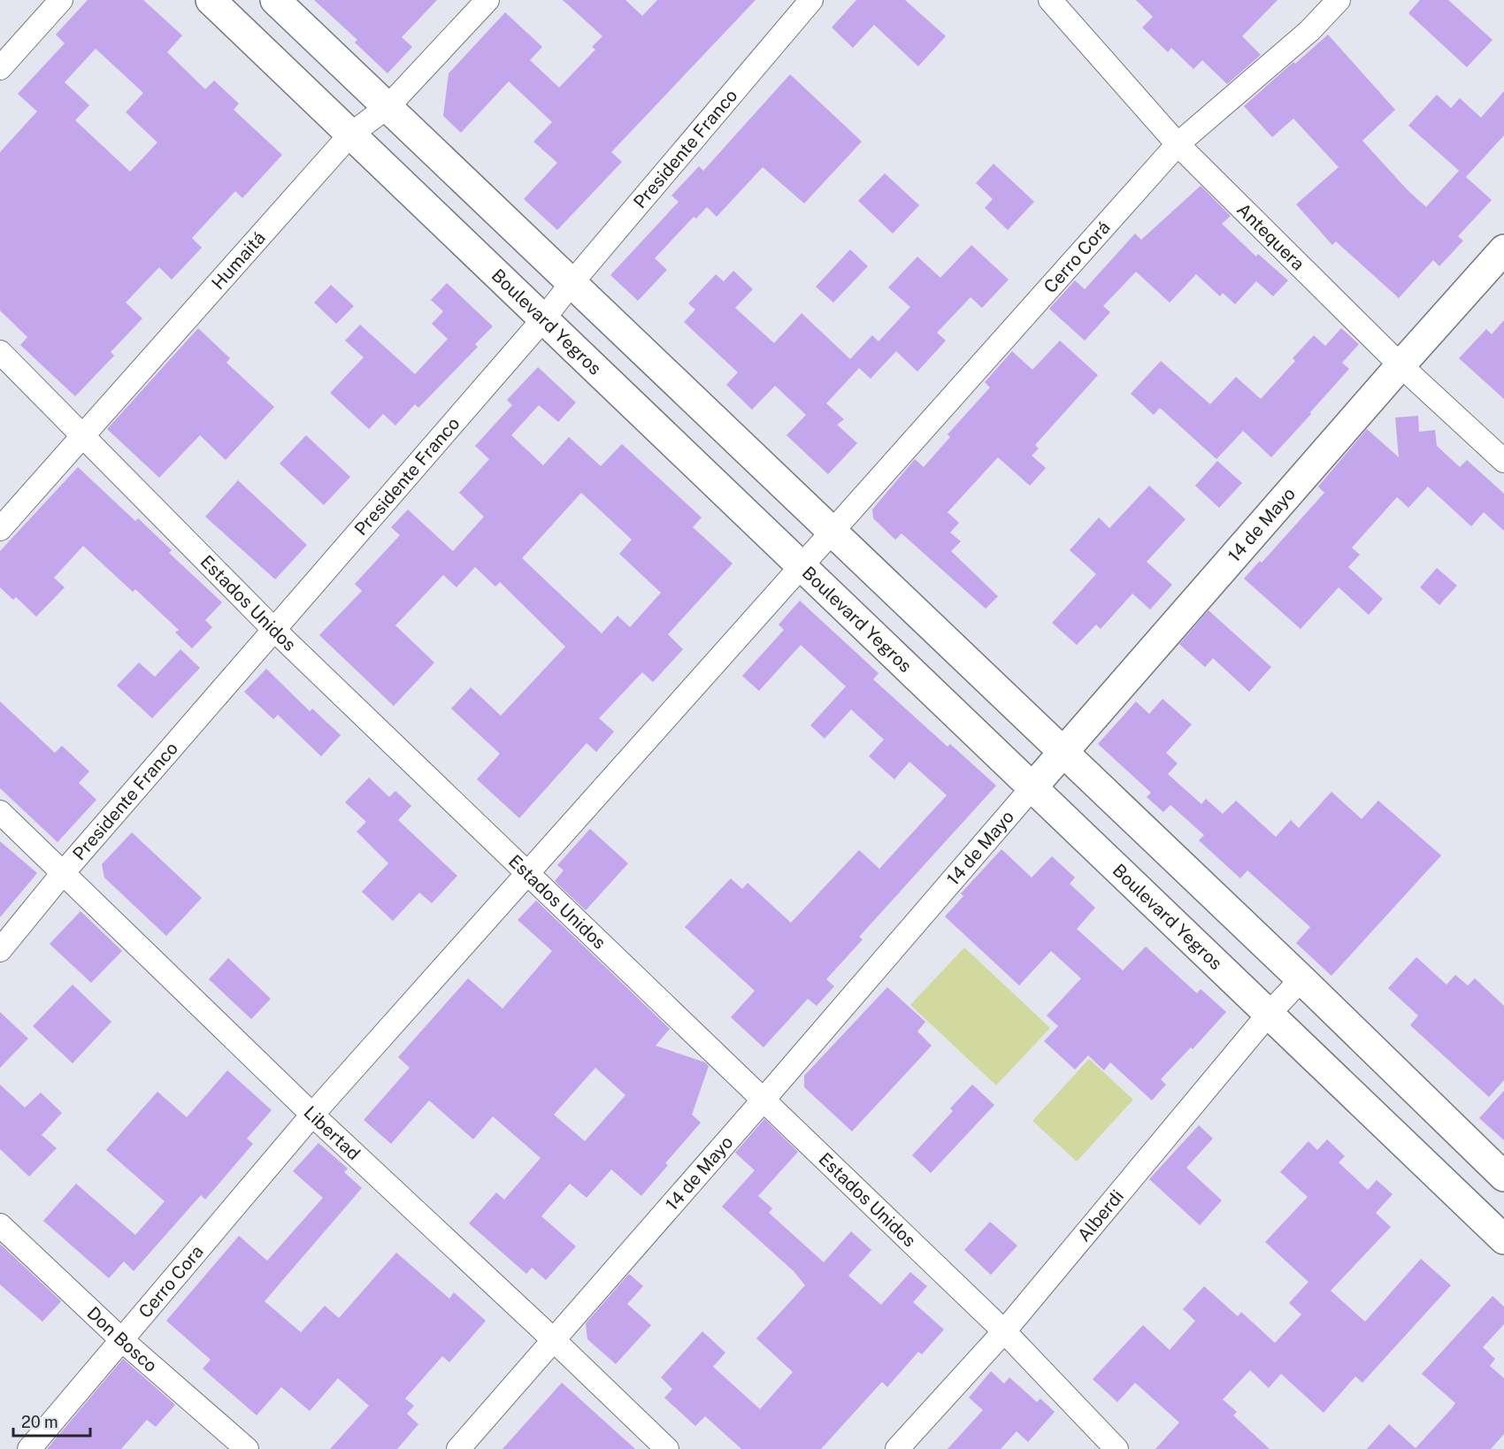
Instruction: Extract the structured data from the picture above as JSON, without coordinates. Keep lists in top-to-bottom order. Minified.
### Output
{"streets":{"main road":["Boulevard Yegros","14 de Mayo"],"street":["Presidente Franco","Antequera","Cerro Corá","Humaitá","Estados Unidos","Libertad","Alberdi","Cerro Cora","Don Bosco"]},"crossings":[["Presidente Franco","Boulevard Yegros"],["Presidente Franco","Estados Unidos"],["Presidente Franco","Libertad"],["Antequera","Cerro Corá"],["Antequera","14 de Mayo"],["Cerro Corá","Boulevard Yegros"],["Cerro Corá","Estados Unidos"],["Cerro Corá","Cerro Cora"],["Humaitá","Boulevard Yegros"],["Humaitá","Estados Unidos"],["Boulevard Yegros","14 de Mayo"],["Boulevard Yegros","Alberdi"],["14 de Mayo","Estados Unidos"],["14 de Mayo","Libertad"],["Estados Unidos","Alberdi"],["Estados Unidos","Cerro Cora"],["Libertad","Cerro Cora"],["Cerro Cora","Don Bosco"]],"scale_bar":"20 m"}
